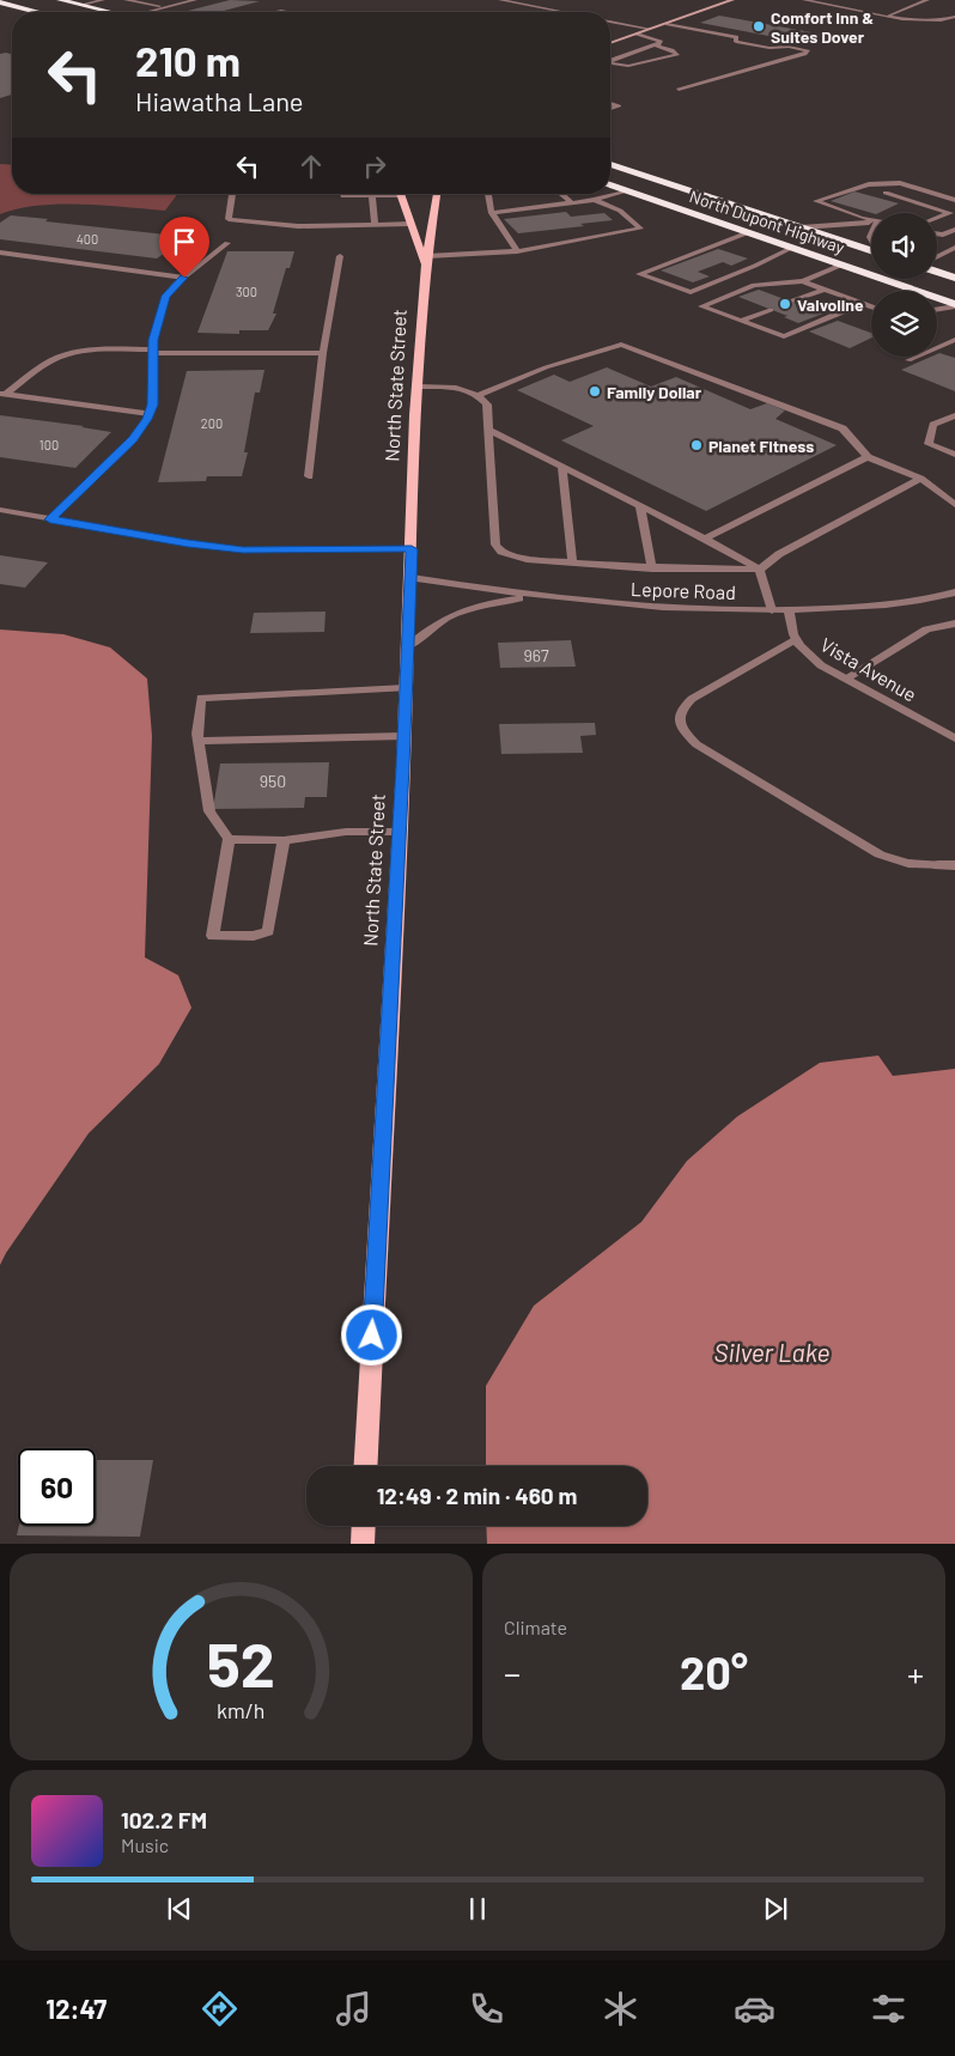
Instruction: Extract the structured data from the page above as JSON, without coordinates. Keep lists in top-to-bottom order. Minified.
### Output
{"streets":{"highway":["North Dupont Highway"],"main road":["North State Street"],"street":["Lepore Road","Vista Avenue"]},"crossings":[["North State Street","Lepore Road"],["Lepore Road","Vista Avenue"]],"water":["Silver Lake"],"places":["Comfort Inn & Suites Dover","Valvoline","Family Dollar","Planet Fitness"],"house_numbers":["400","300","200","100","967","950"],"page":{"turn":["210 m","Hiawatha Lane"],"limit":"60","trip":"12:49 · 2 min · 460 m","tile":"Climate","heat":["−","20°","+"],"song":["102.2 FM","Music"],"tabs":"12:47","gauge":["52","km/h"]}}
